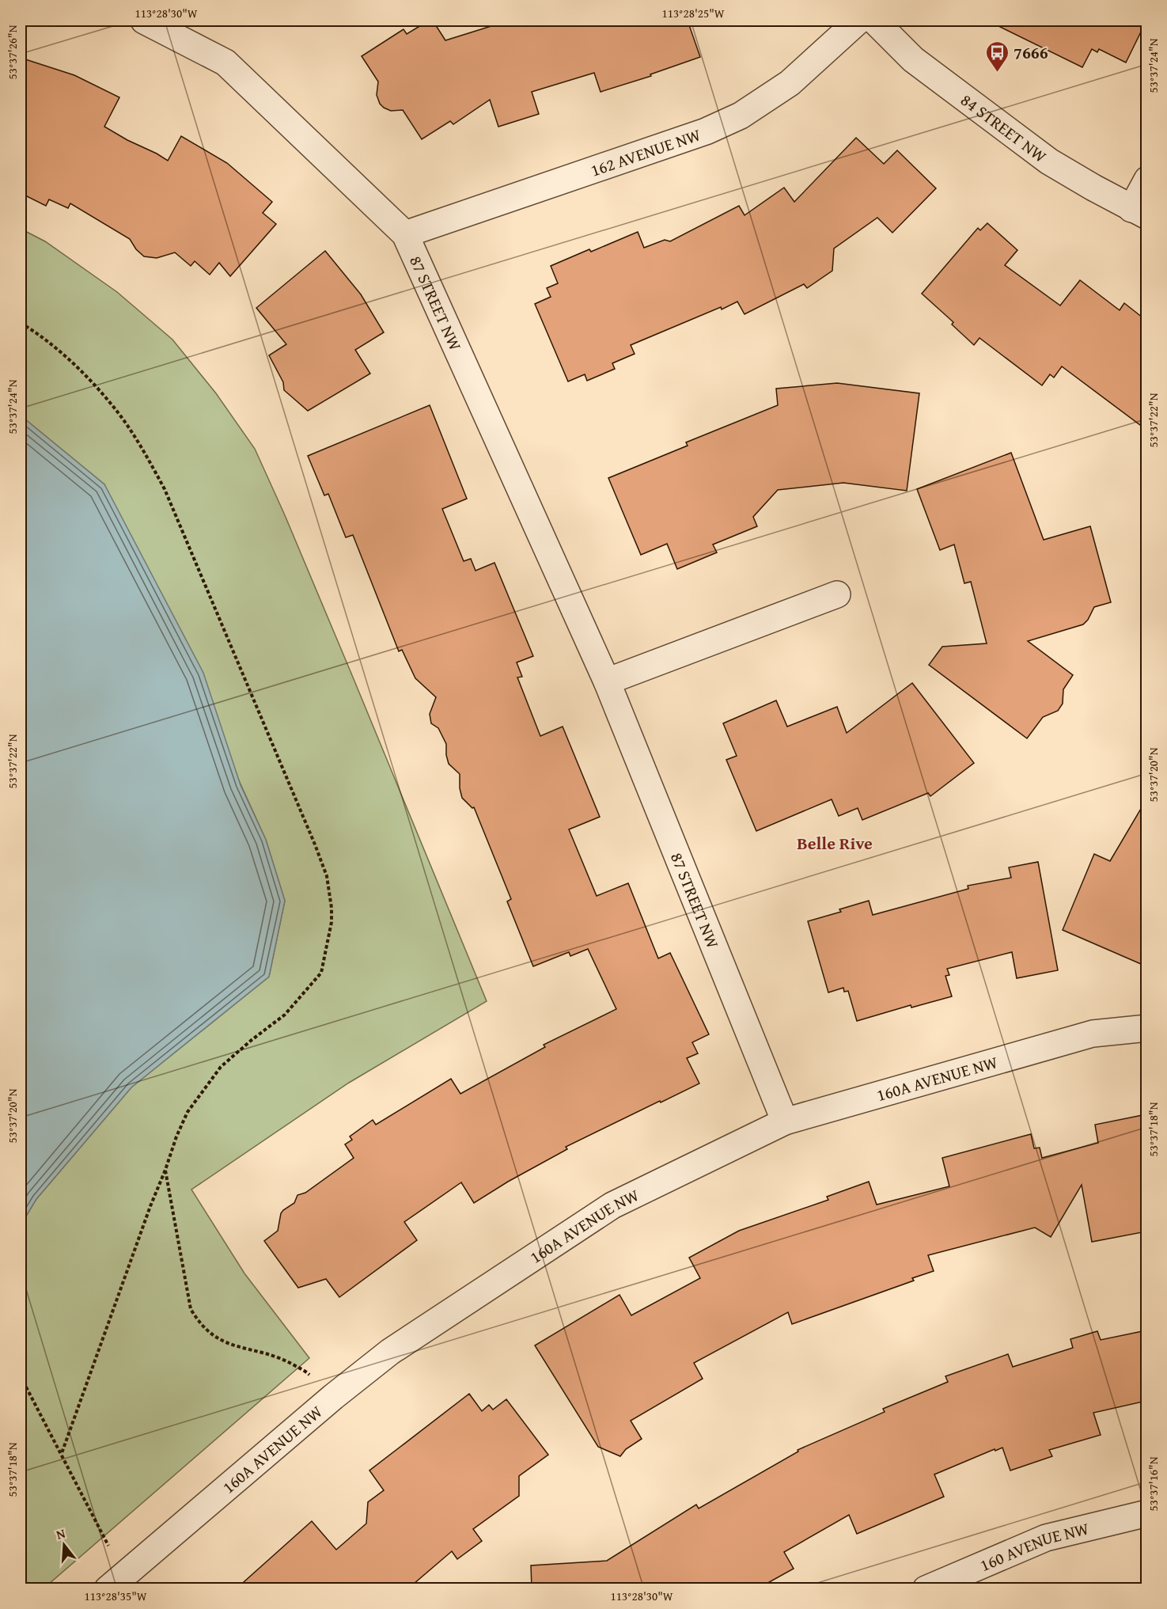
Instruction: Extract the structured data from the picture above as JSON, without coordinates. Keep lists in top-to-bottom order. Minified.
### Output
{"streets":{"street":["84 STREET NW","162 AVENUE NW","87 STREET NW","160A AVENUE NW","160 AVENUE NW"]},"crossings":[["162 AVENUE NW","87 STREET NW"],["87 STREET NW","160A AVENUE NW"]],"districts":["Belle Rive"],"places":{"bus stop":["7666"]},"north":"top","coordinates":["113°28'30\"W","113°28'25\"W","53°37'26\"N","53°37'24\"N","53°37'22\"N","53°37'20\"N","53°37'18\"N","53°37'16\"N","113°28'35\"W"]}
